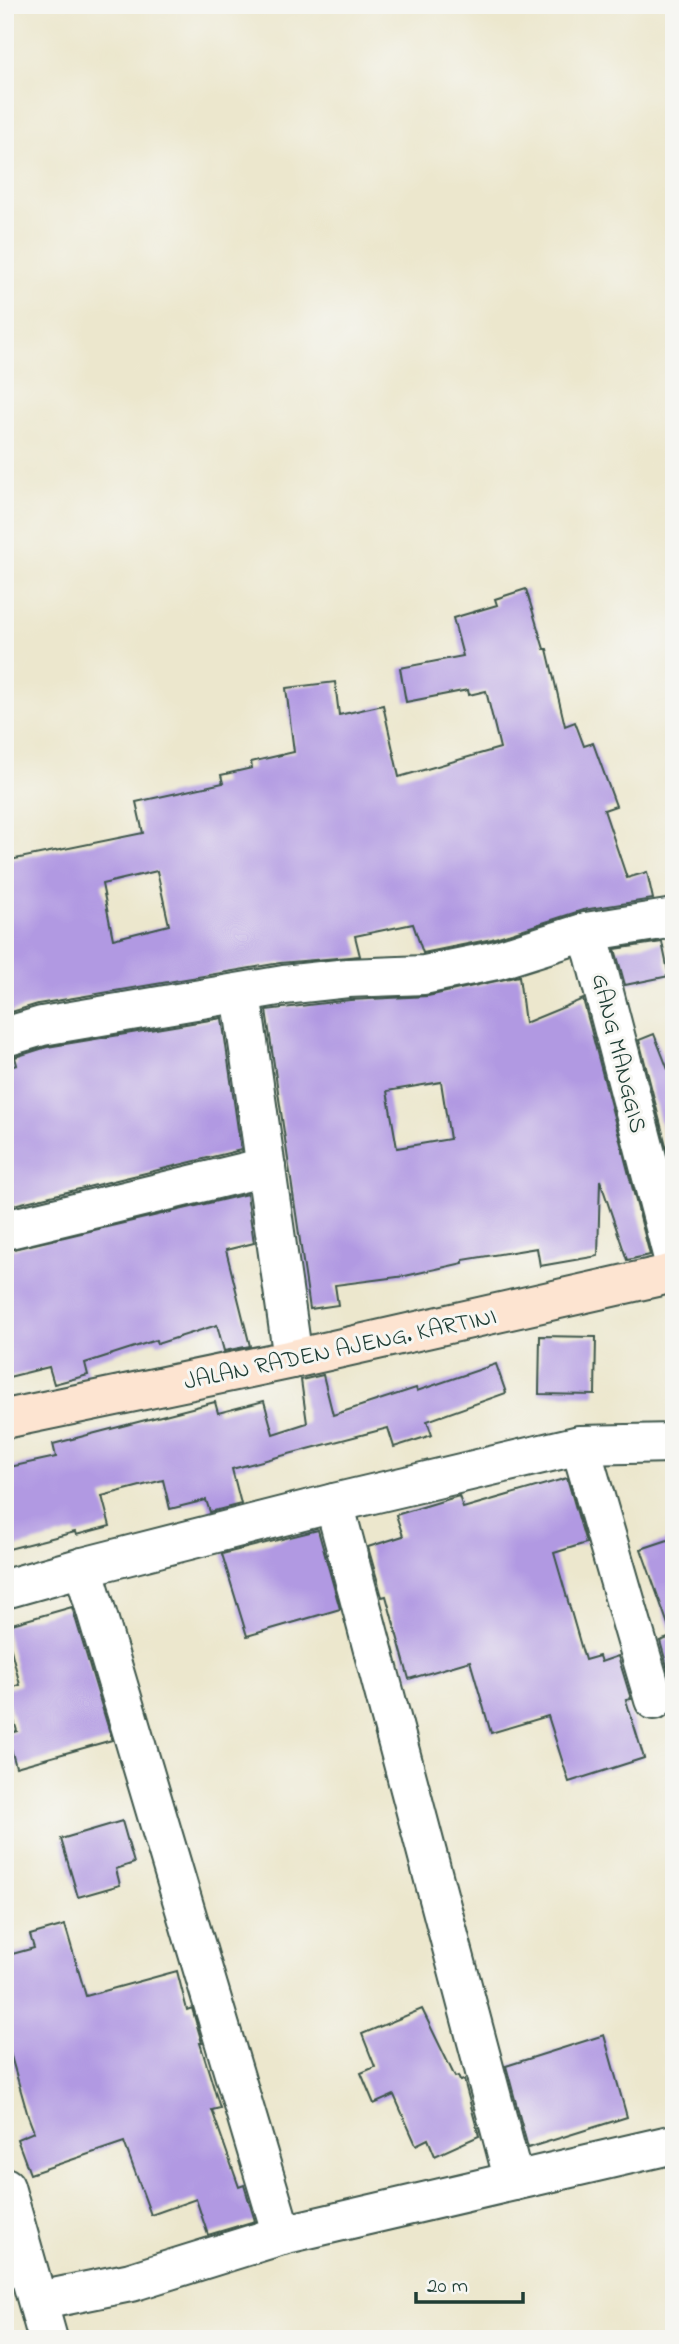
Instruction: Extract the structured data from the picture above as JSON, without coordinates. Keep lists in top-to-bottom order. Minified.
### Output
{"streets":{"main road":["JALAN RADEN AJENG. KARTINI"],"street":["GANG MANGGIS"]},"scale_bar":"20 m"}
